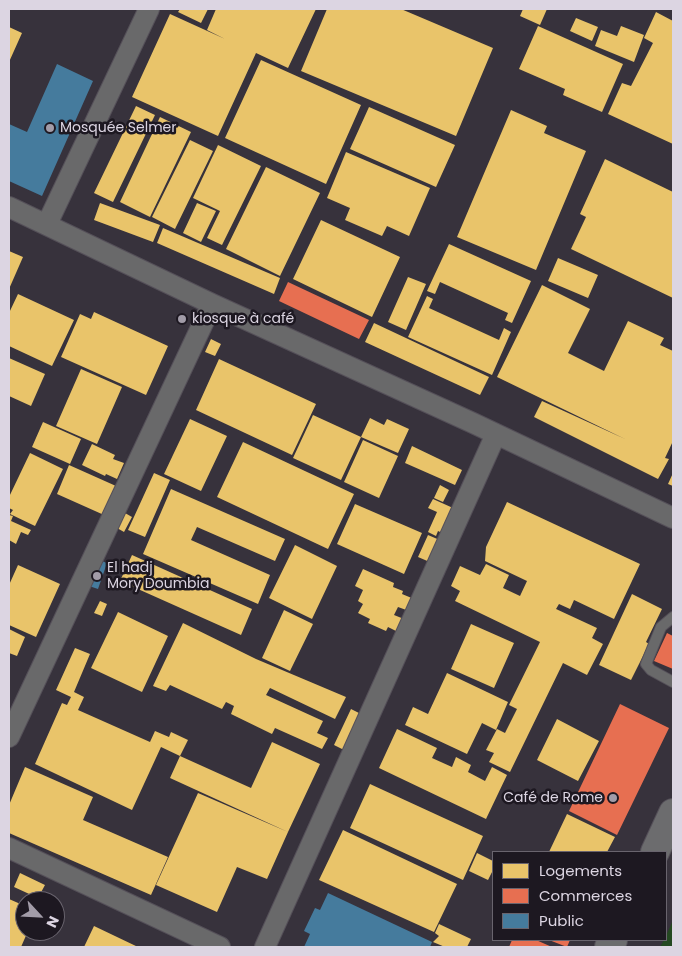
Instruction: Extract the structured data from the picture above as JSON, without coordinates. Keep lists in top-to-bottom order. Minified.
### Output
{"places":["Mosquée Selmer","kiosque à café","El hadj Mory Doumbia","Café de Rome"],"legend":["Logements","Commerces","Public"],"north":"bottom right"}
